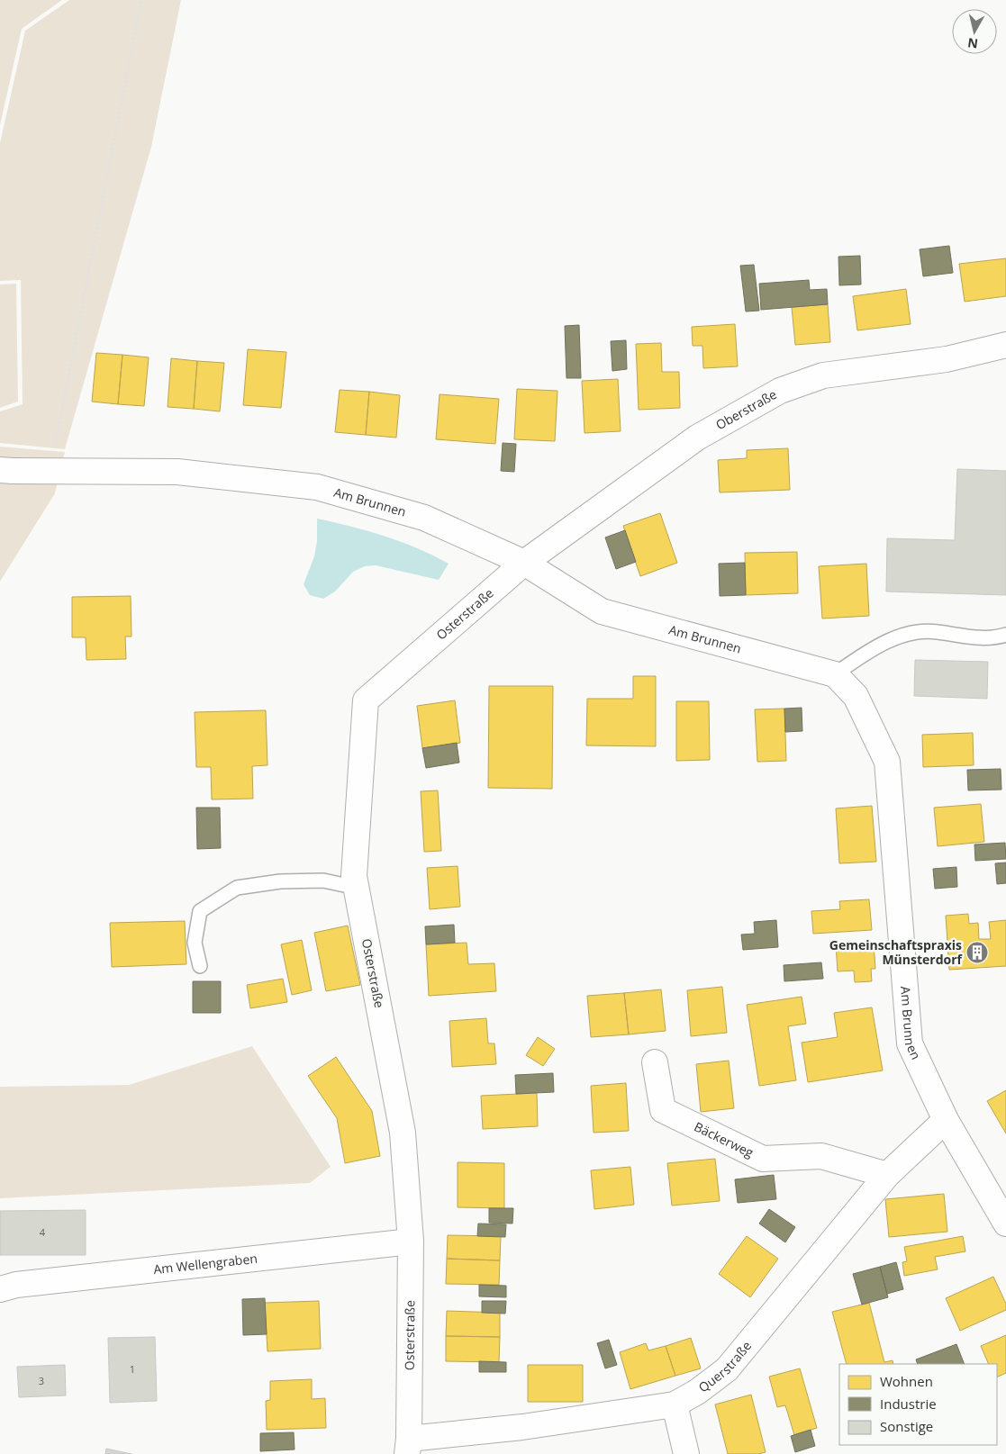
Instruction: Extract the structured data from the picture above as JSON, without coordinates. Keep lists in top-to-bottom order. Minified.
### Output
{"streets":{"street":["Oberstraße","Am Brunnen","Osterstraße","Bäckerweg","Am Wellengraben","Querstraße"]},"crossings":[["Oberstraße","Am Brunnen"],["Oberstraße","Osterstraße"],["Am Brunnen","Osterstraße"],["Am Brunnen","Querstraße"],["Osterstraße","Am Wellengraben"],["Osterstraße","Querstraße"],["Bäckerweg","Querstraße"]],"places":{"building":["Gemeinschaftspraxis Münsterdorf"]},"house_numbers":["4","1","3"],"legend":["Wohnen","Industrie","Sonstige"],"north":"bottom"}
